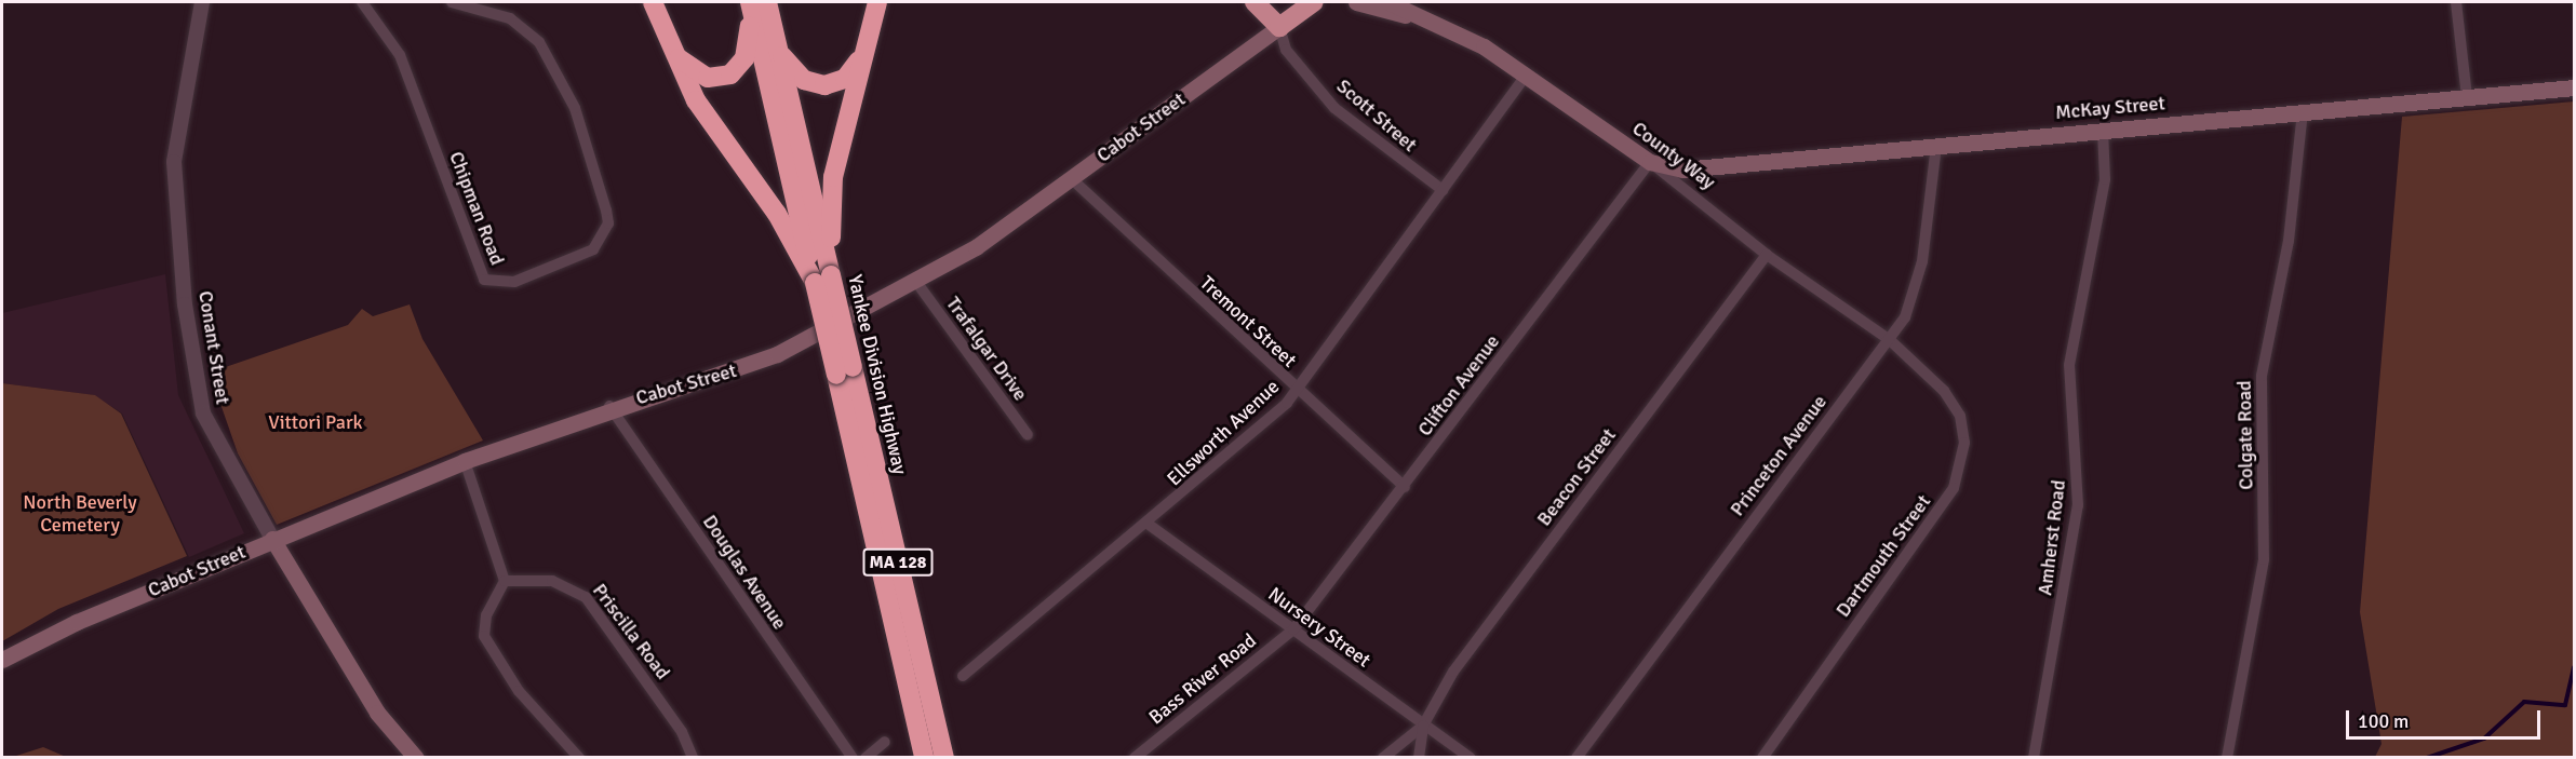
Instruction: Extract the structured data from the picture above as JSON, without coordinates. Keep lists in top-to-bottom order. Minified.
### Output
{"streets":{"highway":["Cabot Street","Yankee Division Highway","MA 128"],"main road":["McKay Street","County Way","Conant Street"],"street":["Scott Street","Chipman Road","Tremont Street","Trafalgar Drive","Clifton Avenue","Ellsworth Avenue","Colgate Road","Princeton Avenue","Beacon Street","Amherst Road","Dartmouth Street","Douglas Avenue","Nursery Street","Priscilla Road","Bass River Road"]},"crossings":[["McKay Street","County Way"],["McKay Street","Clifton Avenue"],["McKay Street","Colgate Road"],["McKay Street","Princeton Avenue"],["McKay Street","Amherst Road"],["Scott Street","Cabot Street"],["Scott Street","Ellsworth Avenue"],["Cabot Street","Tremont Street"],["Cabot Street","Conant Street"],["Cabot Street","Trafalgar Drive"],["Cabot Street","Douglas Avenue"],["County Way","Clifton Avenue"],["County Way","Ellsworth Avenue"],["County Way","Princeton Avenue"],["County Way","Beacon Street"],["County Way","Dartmouth Street"],["Tremont Street","Clifton Avenue"],["Tremont Street","Ellsworth Avenue"],["Clifton Avenue","Nursery Street"],["Clifton Avenue","Bass River Road"],["Ellsworth Avenue","Nursery Street"],["Princeton Avenue","Dartmouth Street"],["Beacon Street","Nursery Street"],["Nursery Street","Bass River Road"]],"parks":["Vittori Park","North Beverly Cemetery"],"scale_bar":"100 m"}
